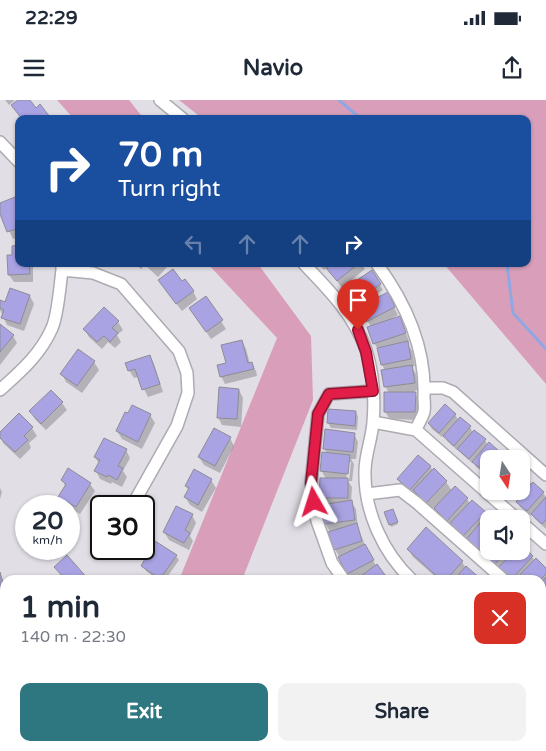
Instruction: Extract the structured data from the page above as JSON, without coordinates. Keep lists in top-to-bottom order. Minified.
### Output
{"north":"bottom","page":{"status":"22:29","header":"Navio","turn":["70 m","Turn right"],"speed":"20 km/h","limit":"30","heading":["1 min","140 m · 22:30"],"buttons":["Exit","Share"]}}
